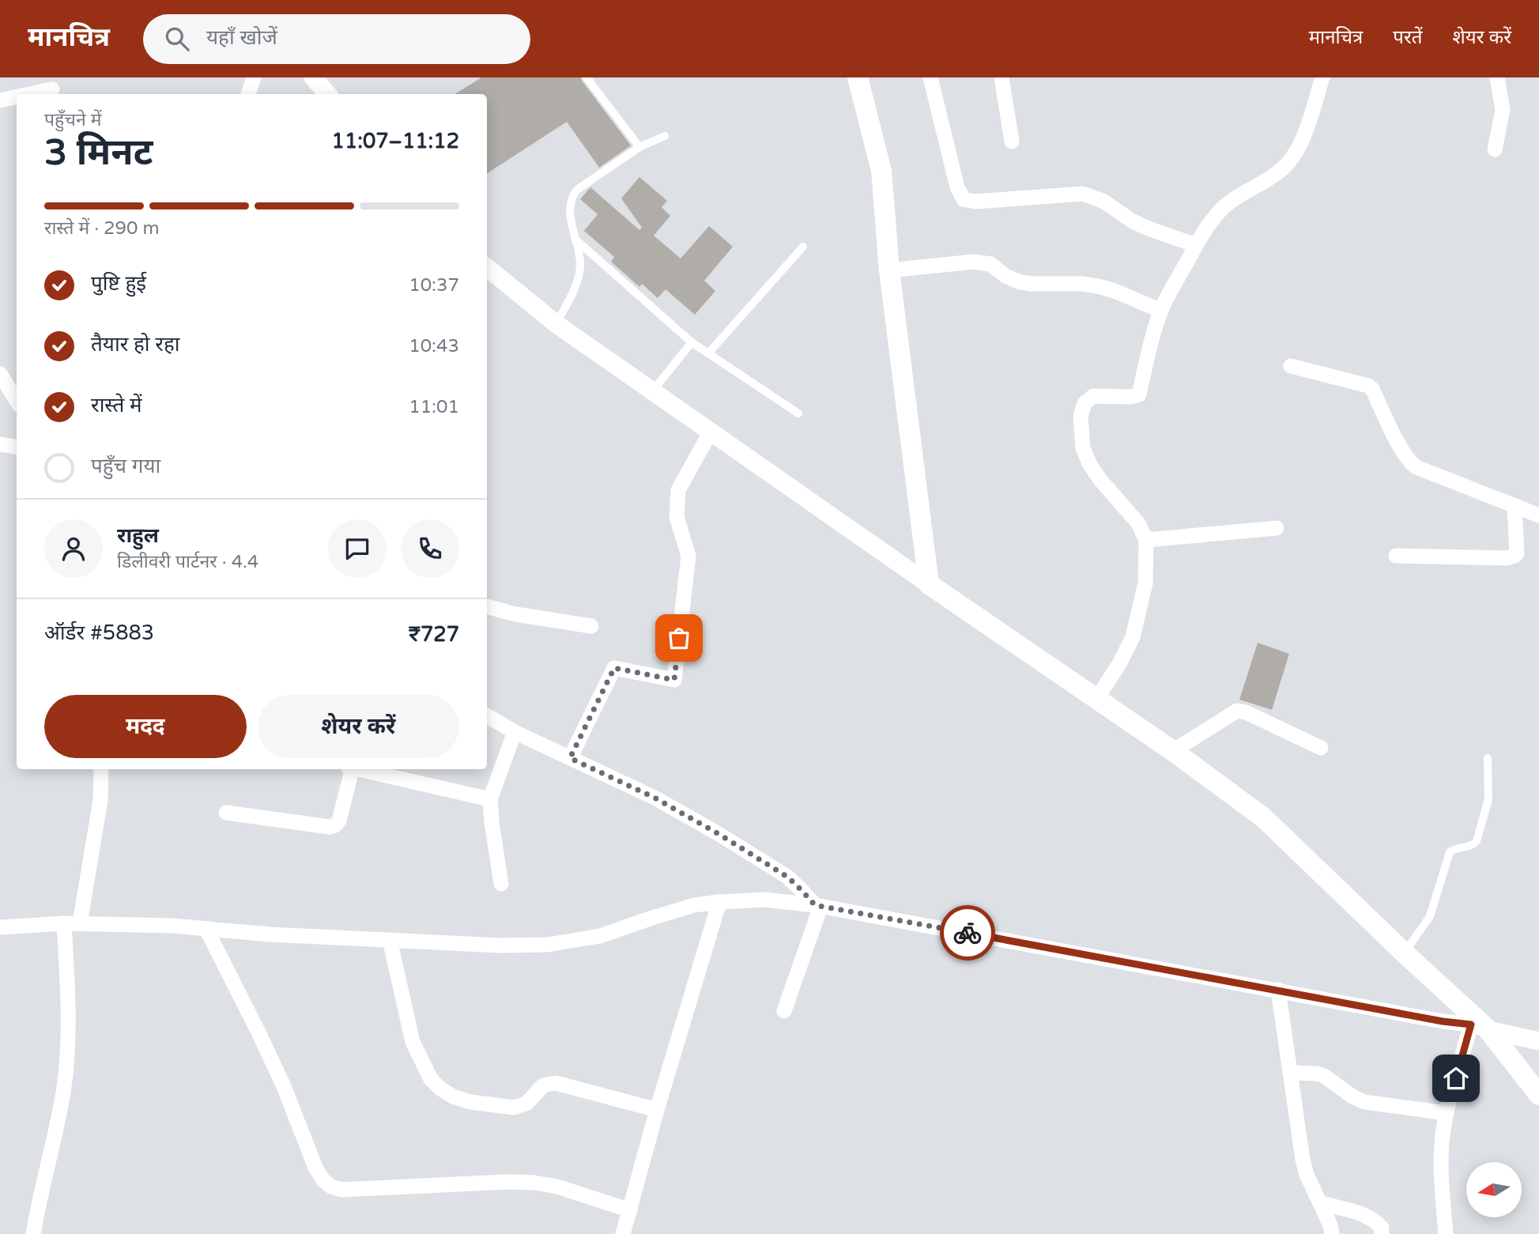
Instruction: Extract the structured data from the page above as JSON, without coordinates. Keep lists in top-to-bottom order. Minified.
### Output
{"north":"left","page":{"header":"मानचित्र","search":"यहाँ खोजें","nav":["मानचित्र","परतें","शेयर करें"],"heading":["3 मिनट","पहुँचने में","11:07–11:12"],"panel":["राहुल","डिलीवरी पार्टनर · 4.4","ऑर्डर #5883","₹727"],"bar":"रास्ते में · 290 m","list":[["पुष्टि हुई","10:37"],["तैयार हो रहा","10:43"],["रास्ते में","11:01"],"पहुँच गया"],"buttons":["मदद","शेयर करें"]}}
